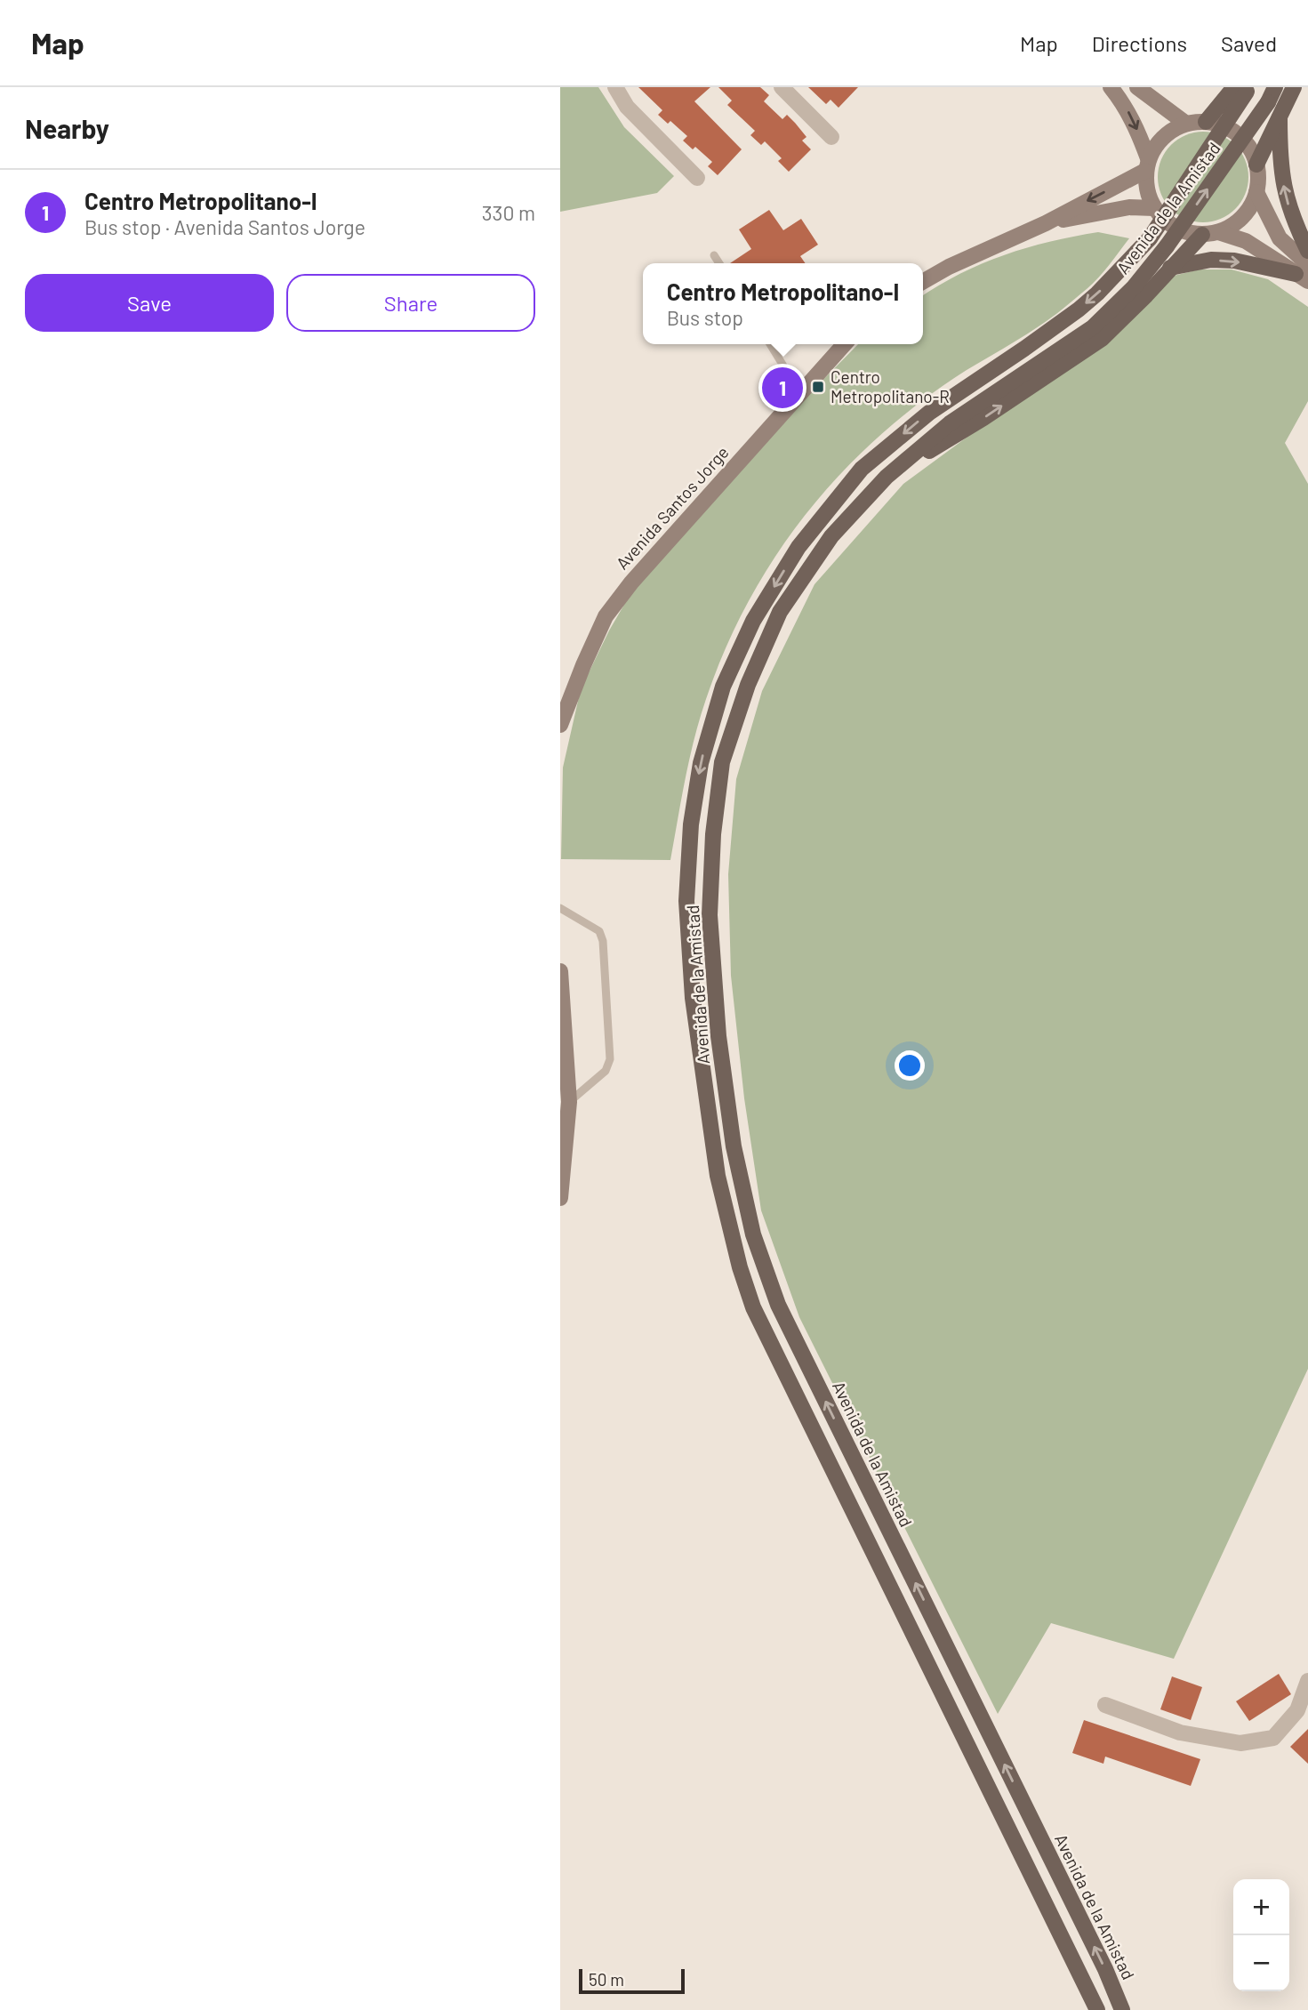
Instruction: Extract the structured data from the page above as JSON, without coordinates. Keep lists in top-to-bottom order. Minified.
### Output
{"streets":{"main road":["Avenida de la Amistad","Avenida Santos Jorge"]},"places":{"transit":["Centro Metropolitano-R"]},"scale_bar":"50 m","page":{"header":"Map","nav":["Map","Directions","Saved"],"heading":"Nearby","list":[{"mark":"1","name":"Centro Metropolitano-I","note":"Bus stop · Avenida Santos Jorge","value":"330 m"}],"buttons":["Save","Share"],"popup":["Centro Metropolitano-I","Bus stop"],"pins":"1","map_buttons":["+","−"],"scale":"50 m"}}
